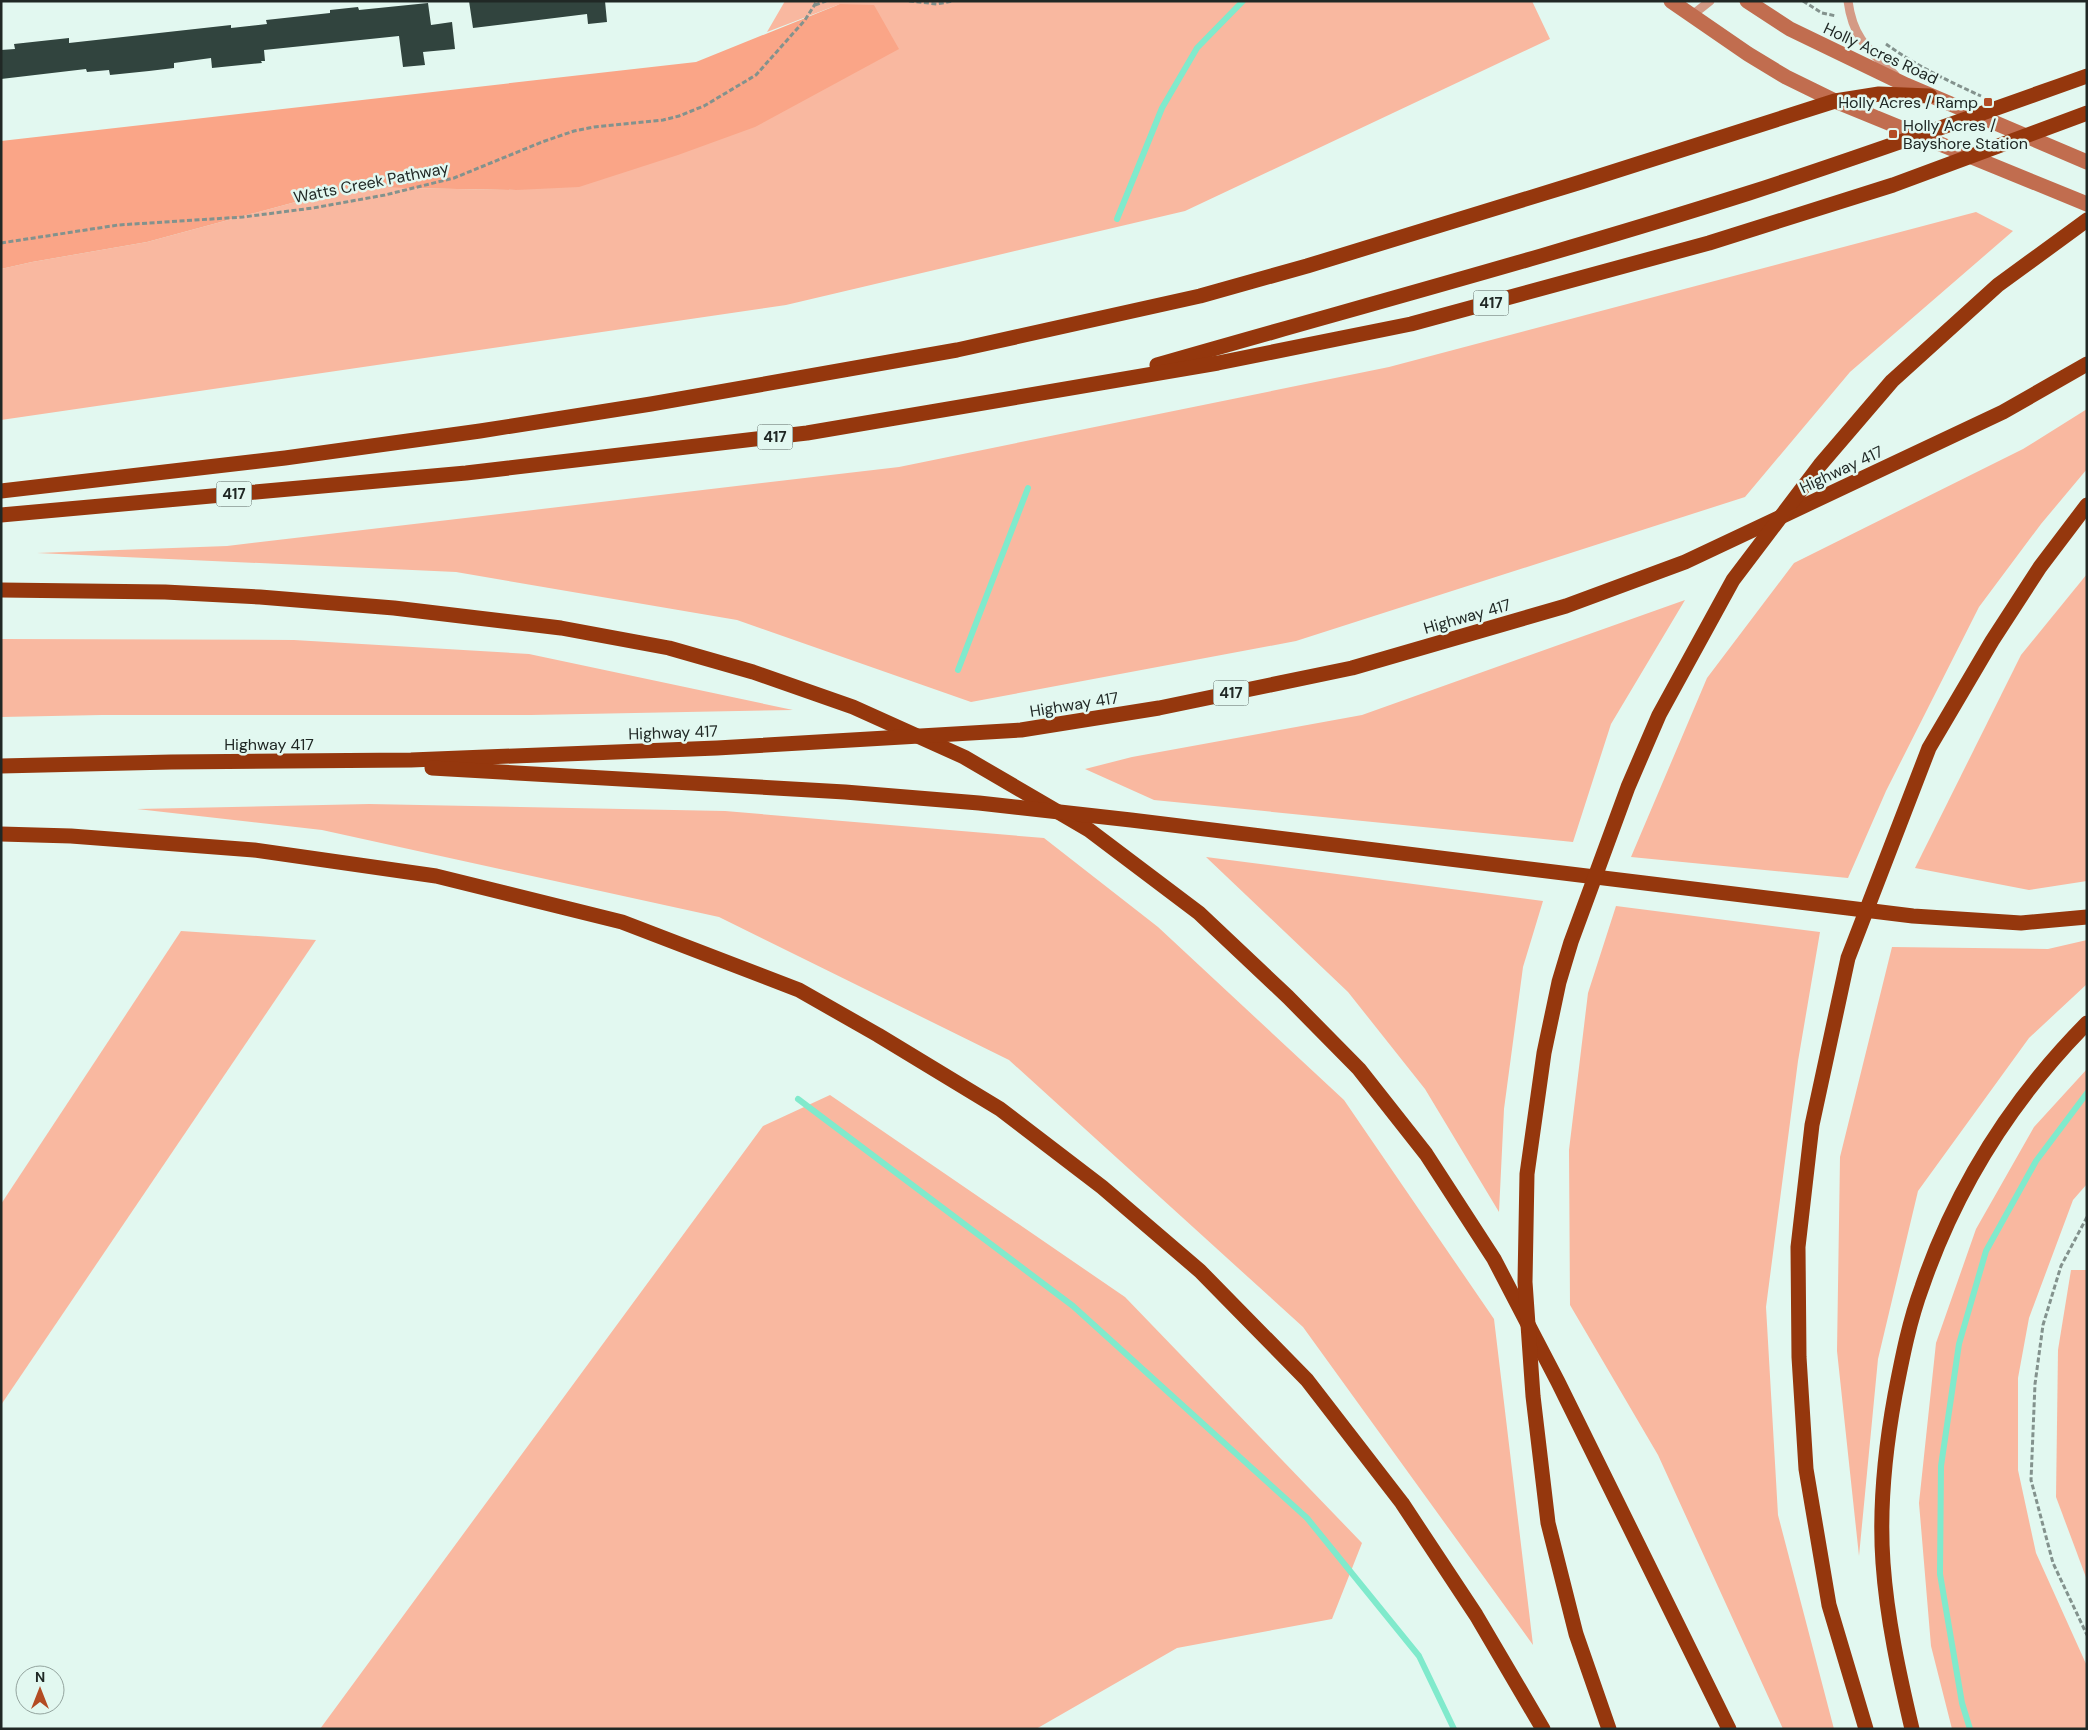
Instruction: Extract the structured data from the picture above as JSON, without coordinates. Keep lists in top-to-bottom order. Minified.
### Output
{"streets":{"highway":["417","Highway 417"],"main road":["Holly Acres Road"],"path":["Watts Creek Pathway"]},"places":{"transit":["Holly Acres / Ramp","Holly Acres / Bayshore Station"]},"north":"top"}
